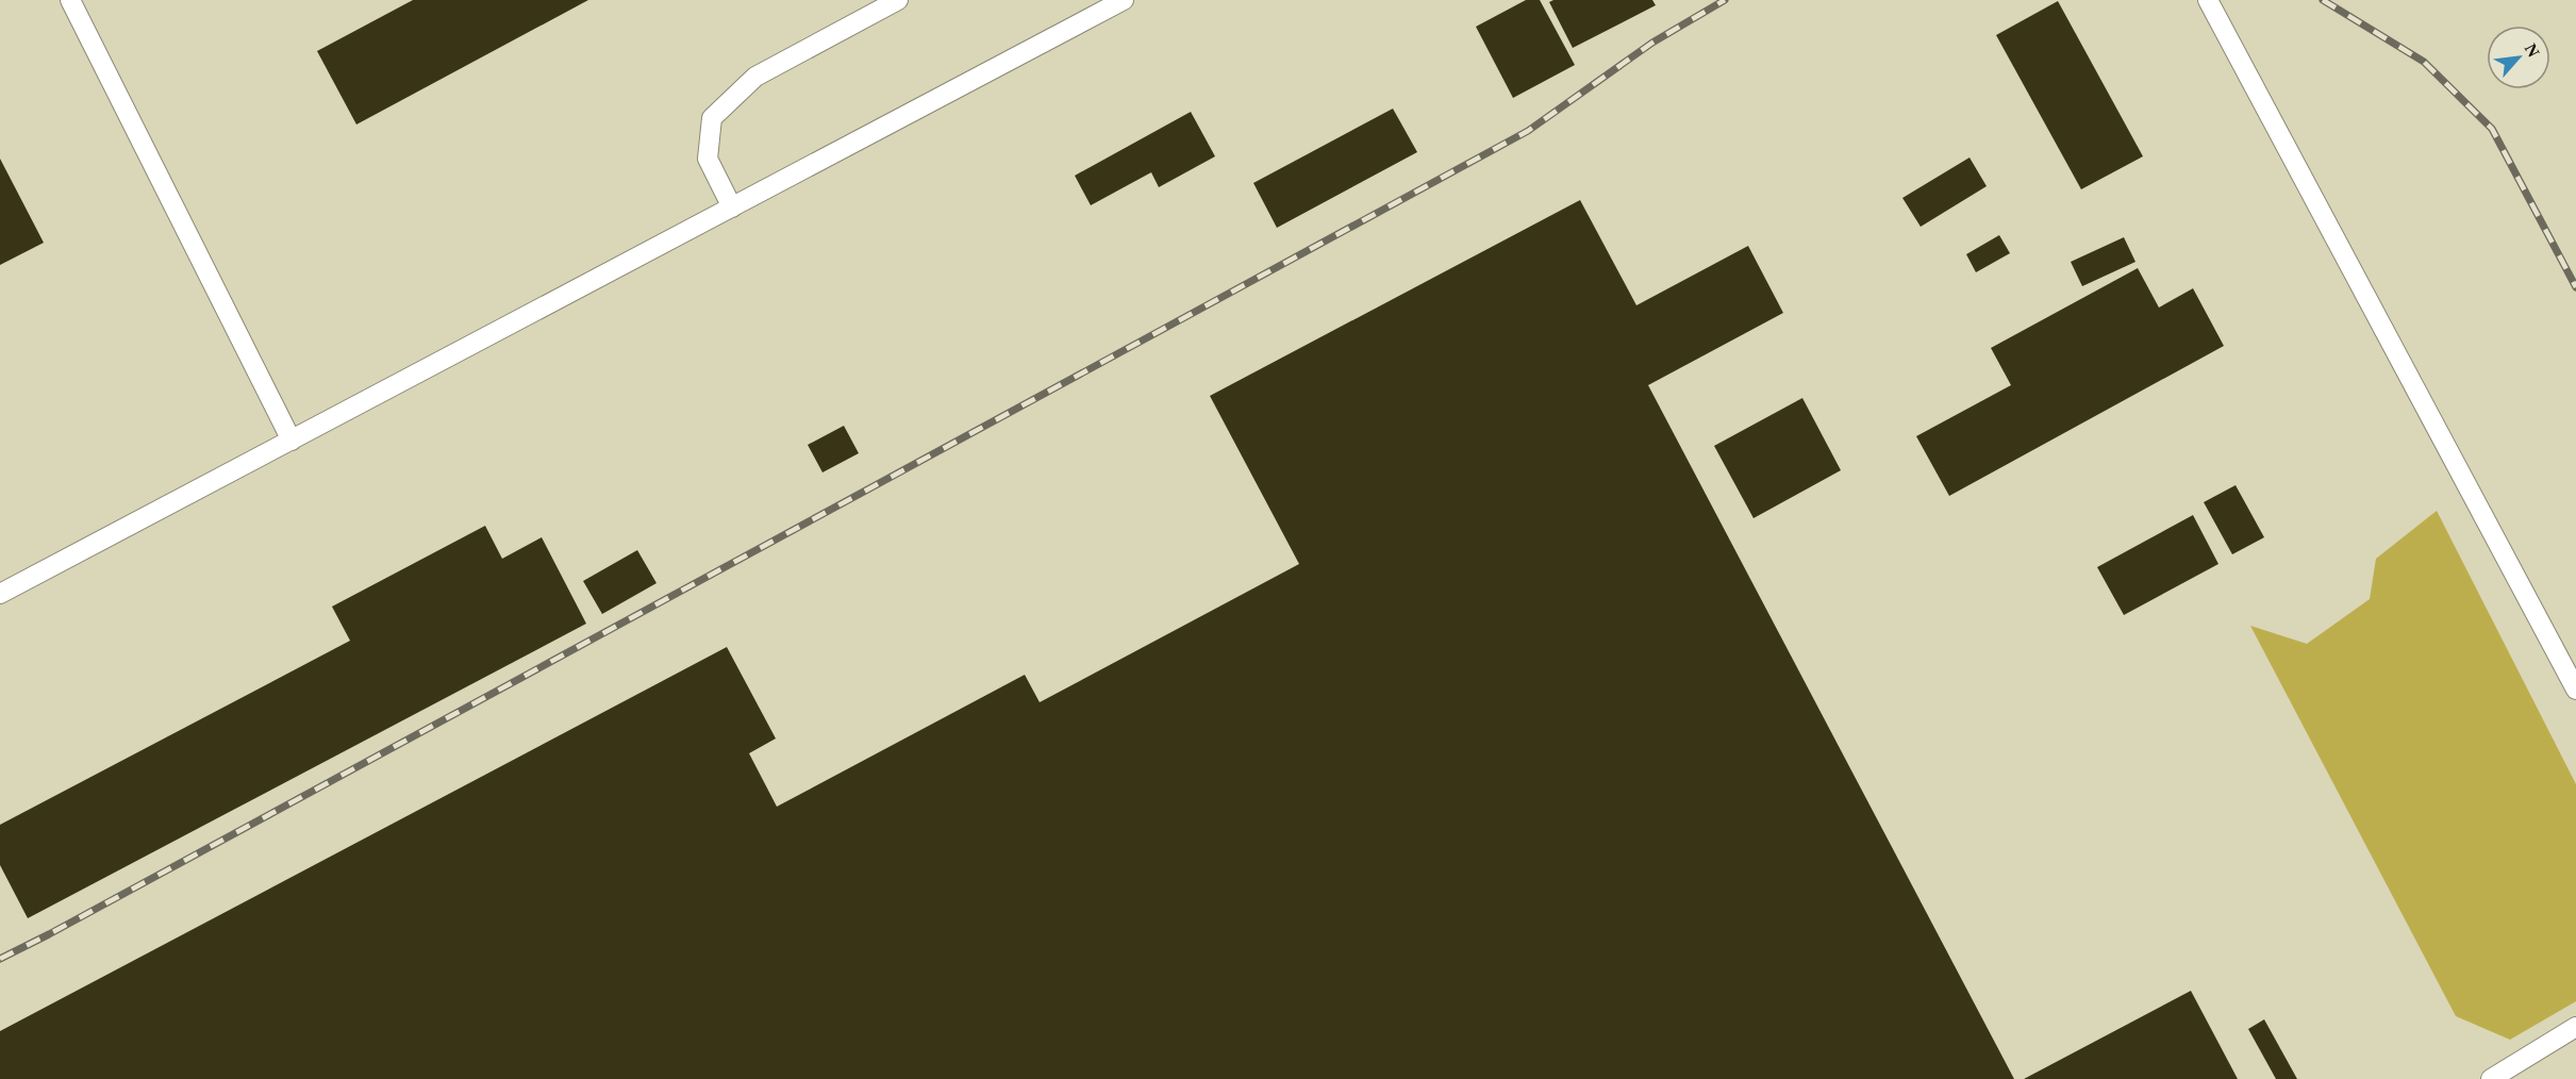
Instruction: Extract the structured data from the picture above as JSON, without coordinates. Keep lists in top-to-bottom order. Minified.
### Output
{"north":"top right"}
